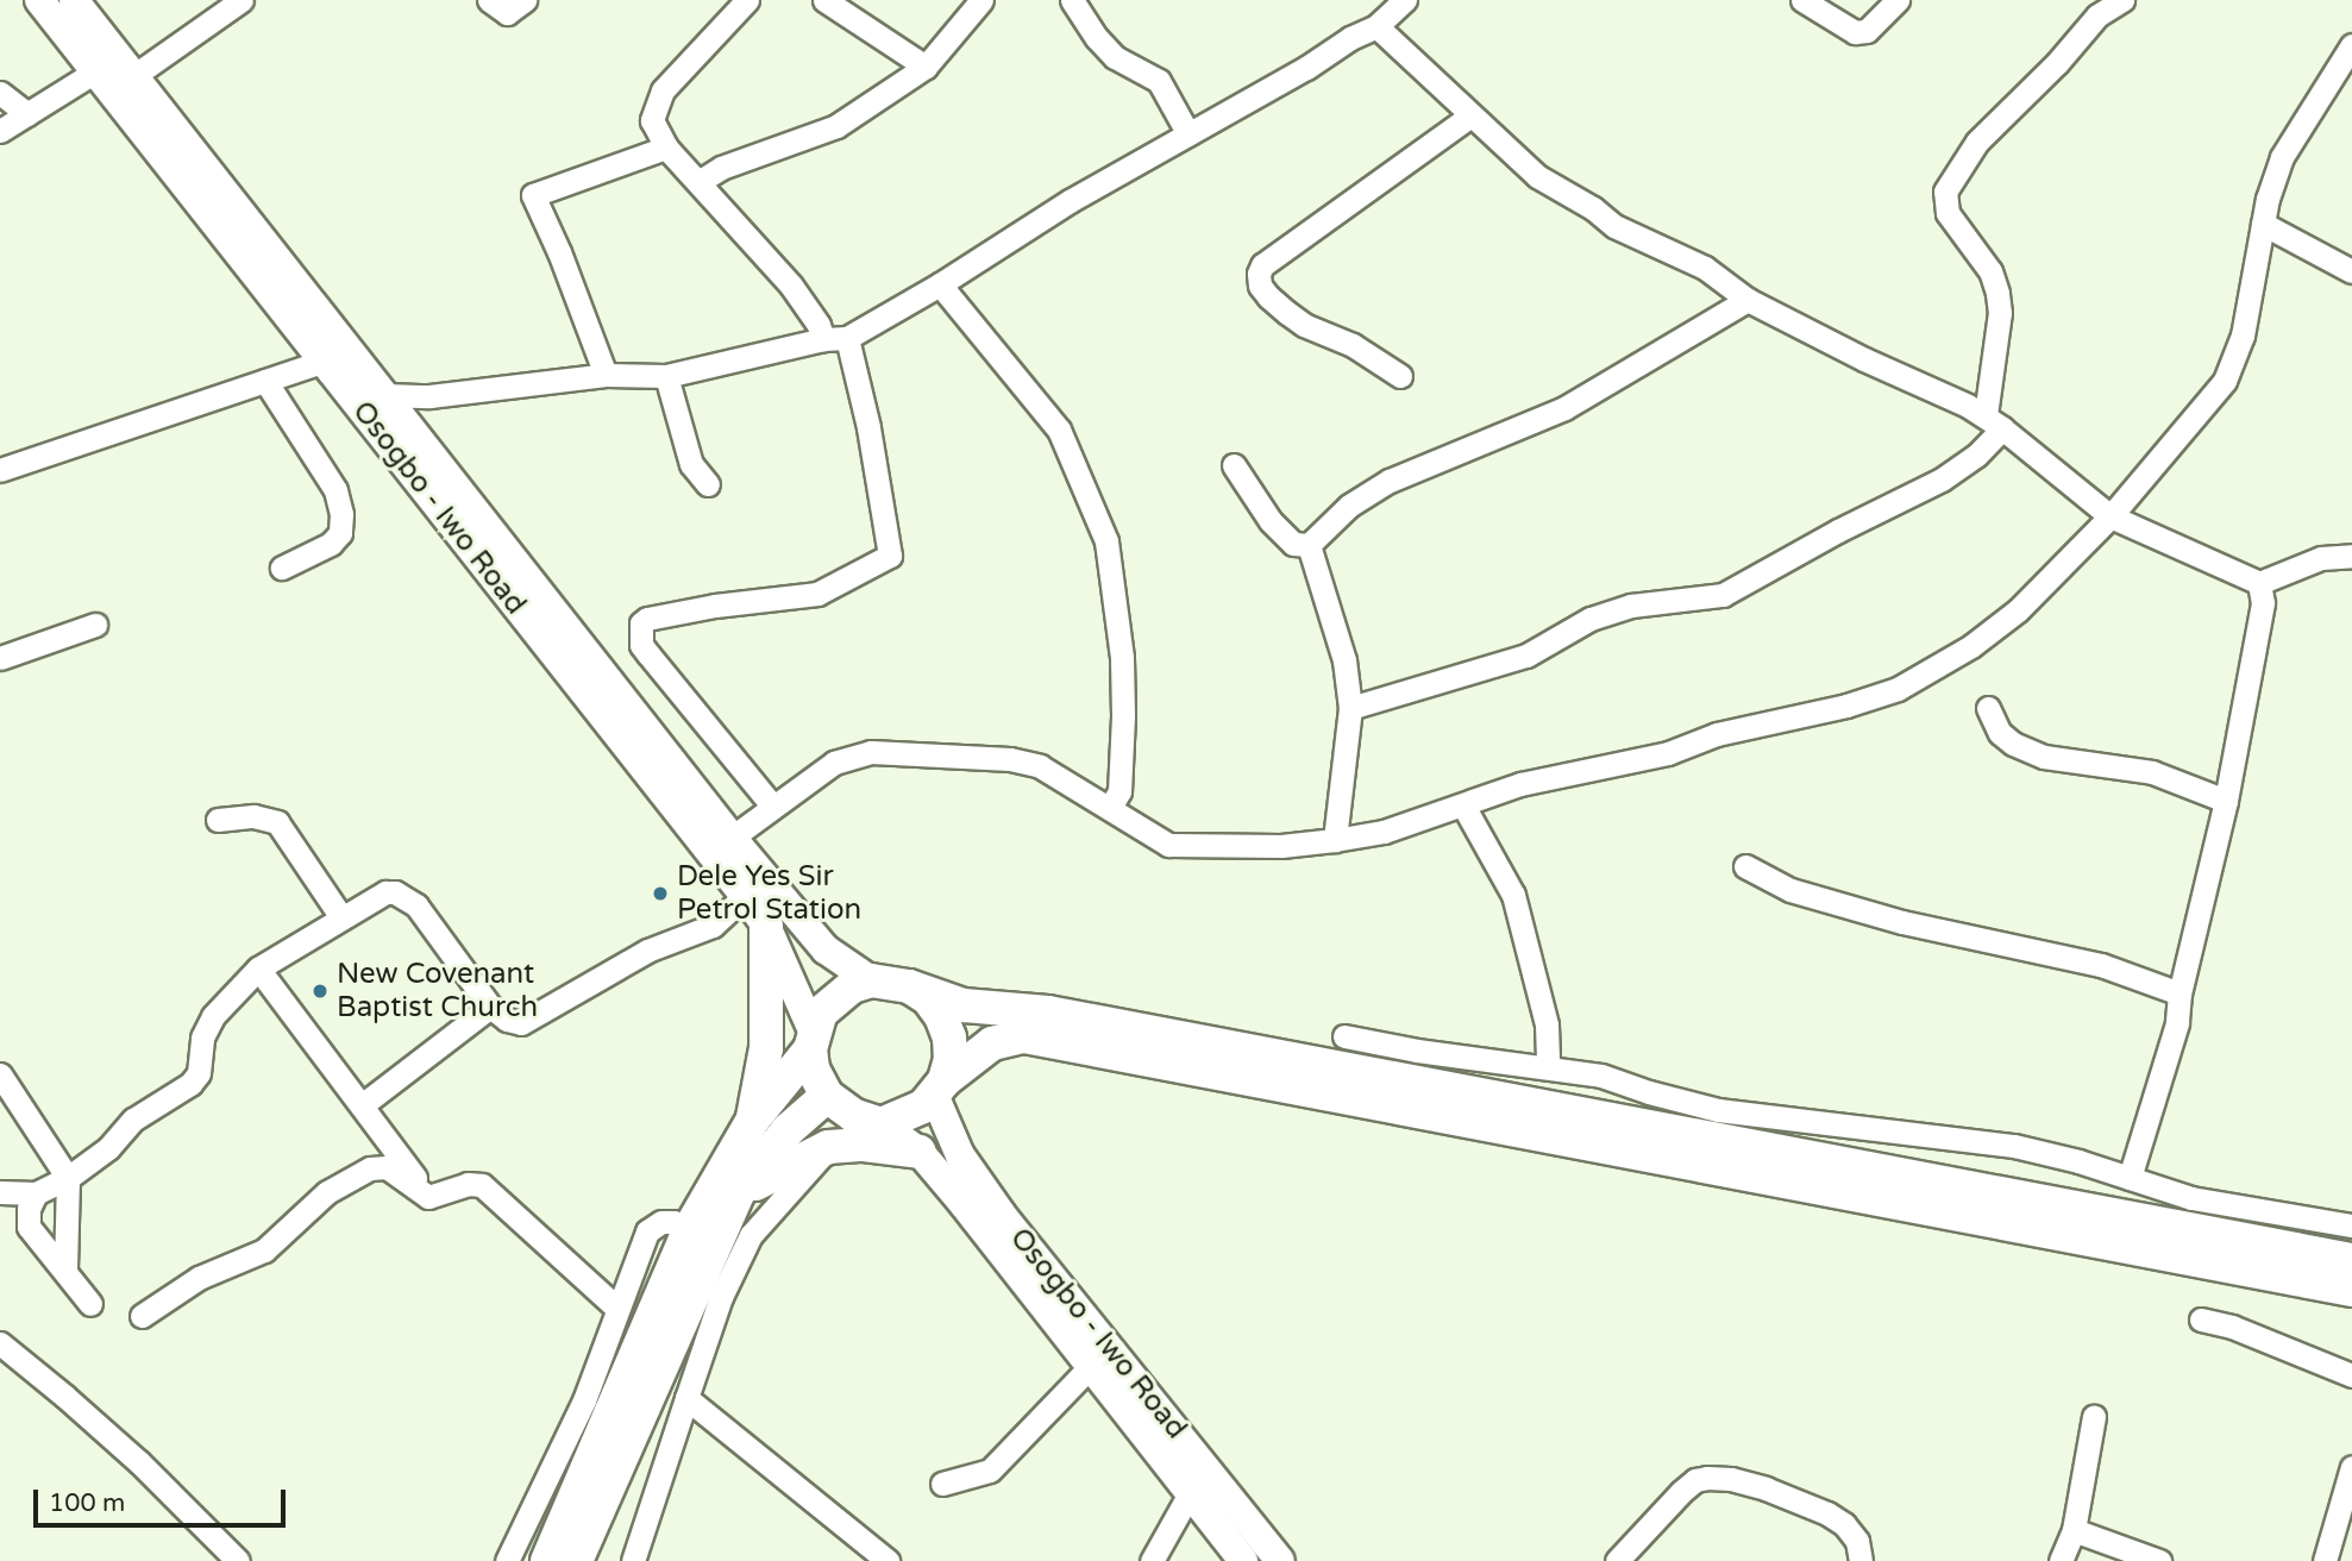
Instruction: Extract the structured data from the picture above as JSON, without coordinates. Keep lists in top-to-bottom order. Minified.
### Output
{"streets":{"main road":["Osogbo - Iwo Road"]},"places":["Dele Yes Sir Petrol Station","New Covenant Baptist Church"],"scale_bar":"100 m"}
